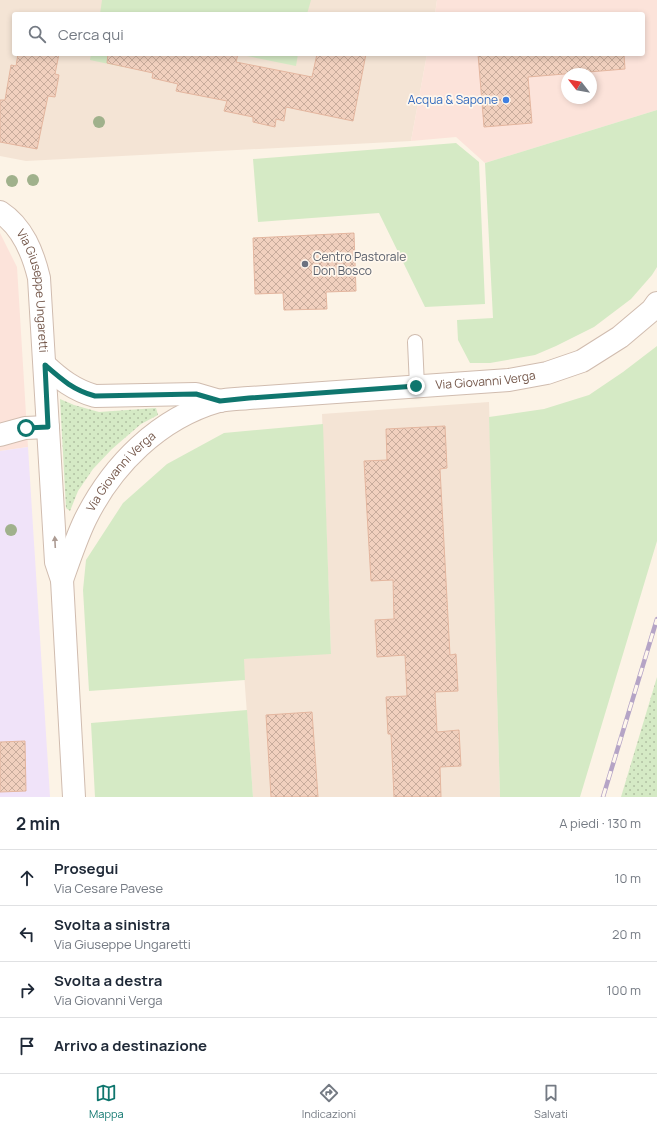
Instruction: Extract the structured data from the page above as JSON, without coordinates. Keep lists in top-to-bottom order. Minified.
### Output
{"streets":{"street":["Via Giuseppe Ungaretti","Via Giovanni Verga"]},"crossings":[["Via Giuseppe Ungaretti","Via Giovanni Verga"]],"places":["Acqua & Sapone","Centro Pastorale Don Bosco"],"north":"top left","page":{"search":"Cerca qui","heading":["2 min","A piedi · 130 m"],"list":[["Prosegui","Via Cesare Pavese","10 m"],["Svolta a sinistra","Via Giuseppe Ungaretti","20 m"],["Svolta a destra","Via Giovanni Verga","100 m"],"Arrivo a destinazione"],"nav":["Mappa","Indicazioni","Salvati"]}}
